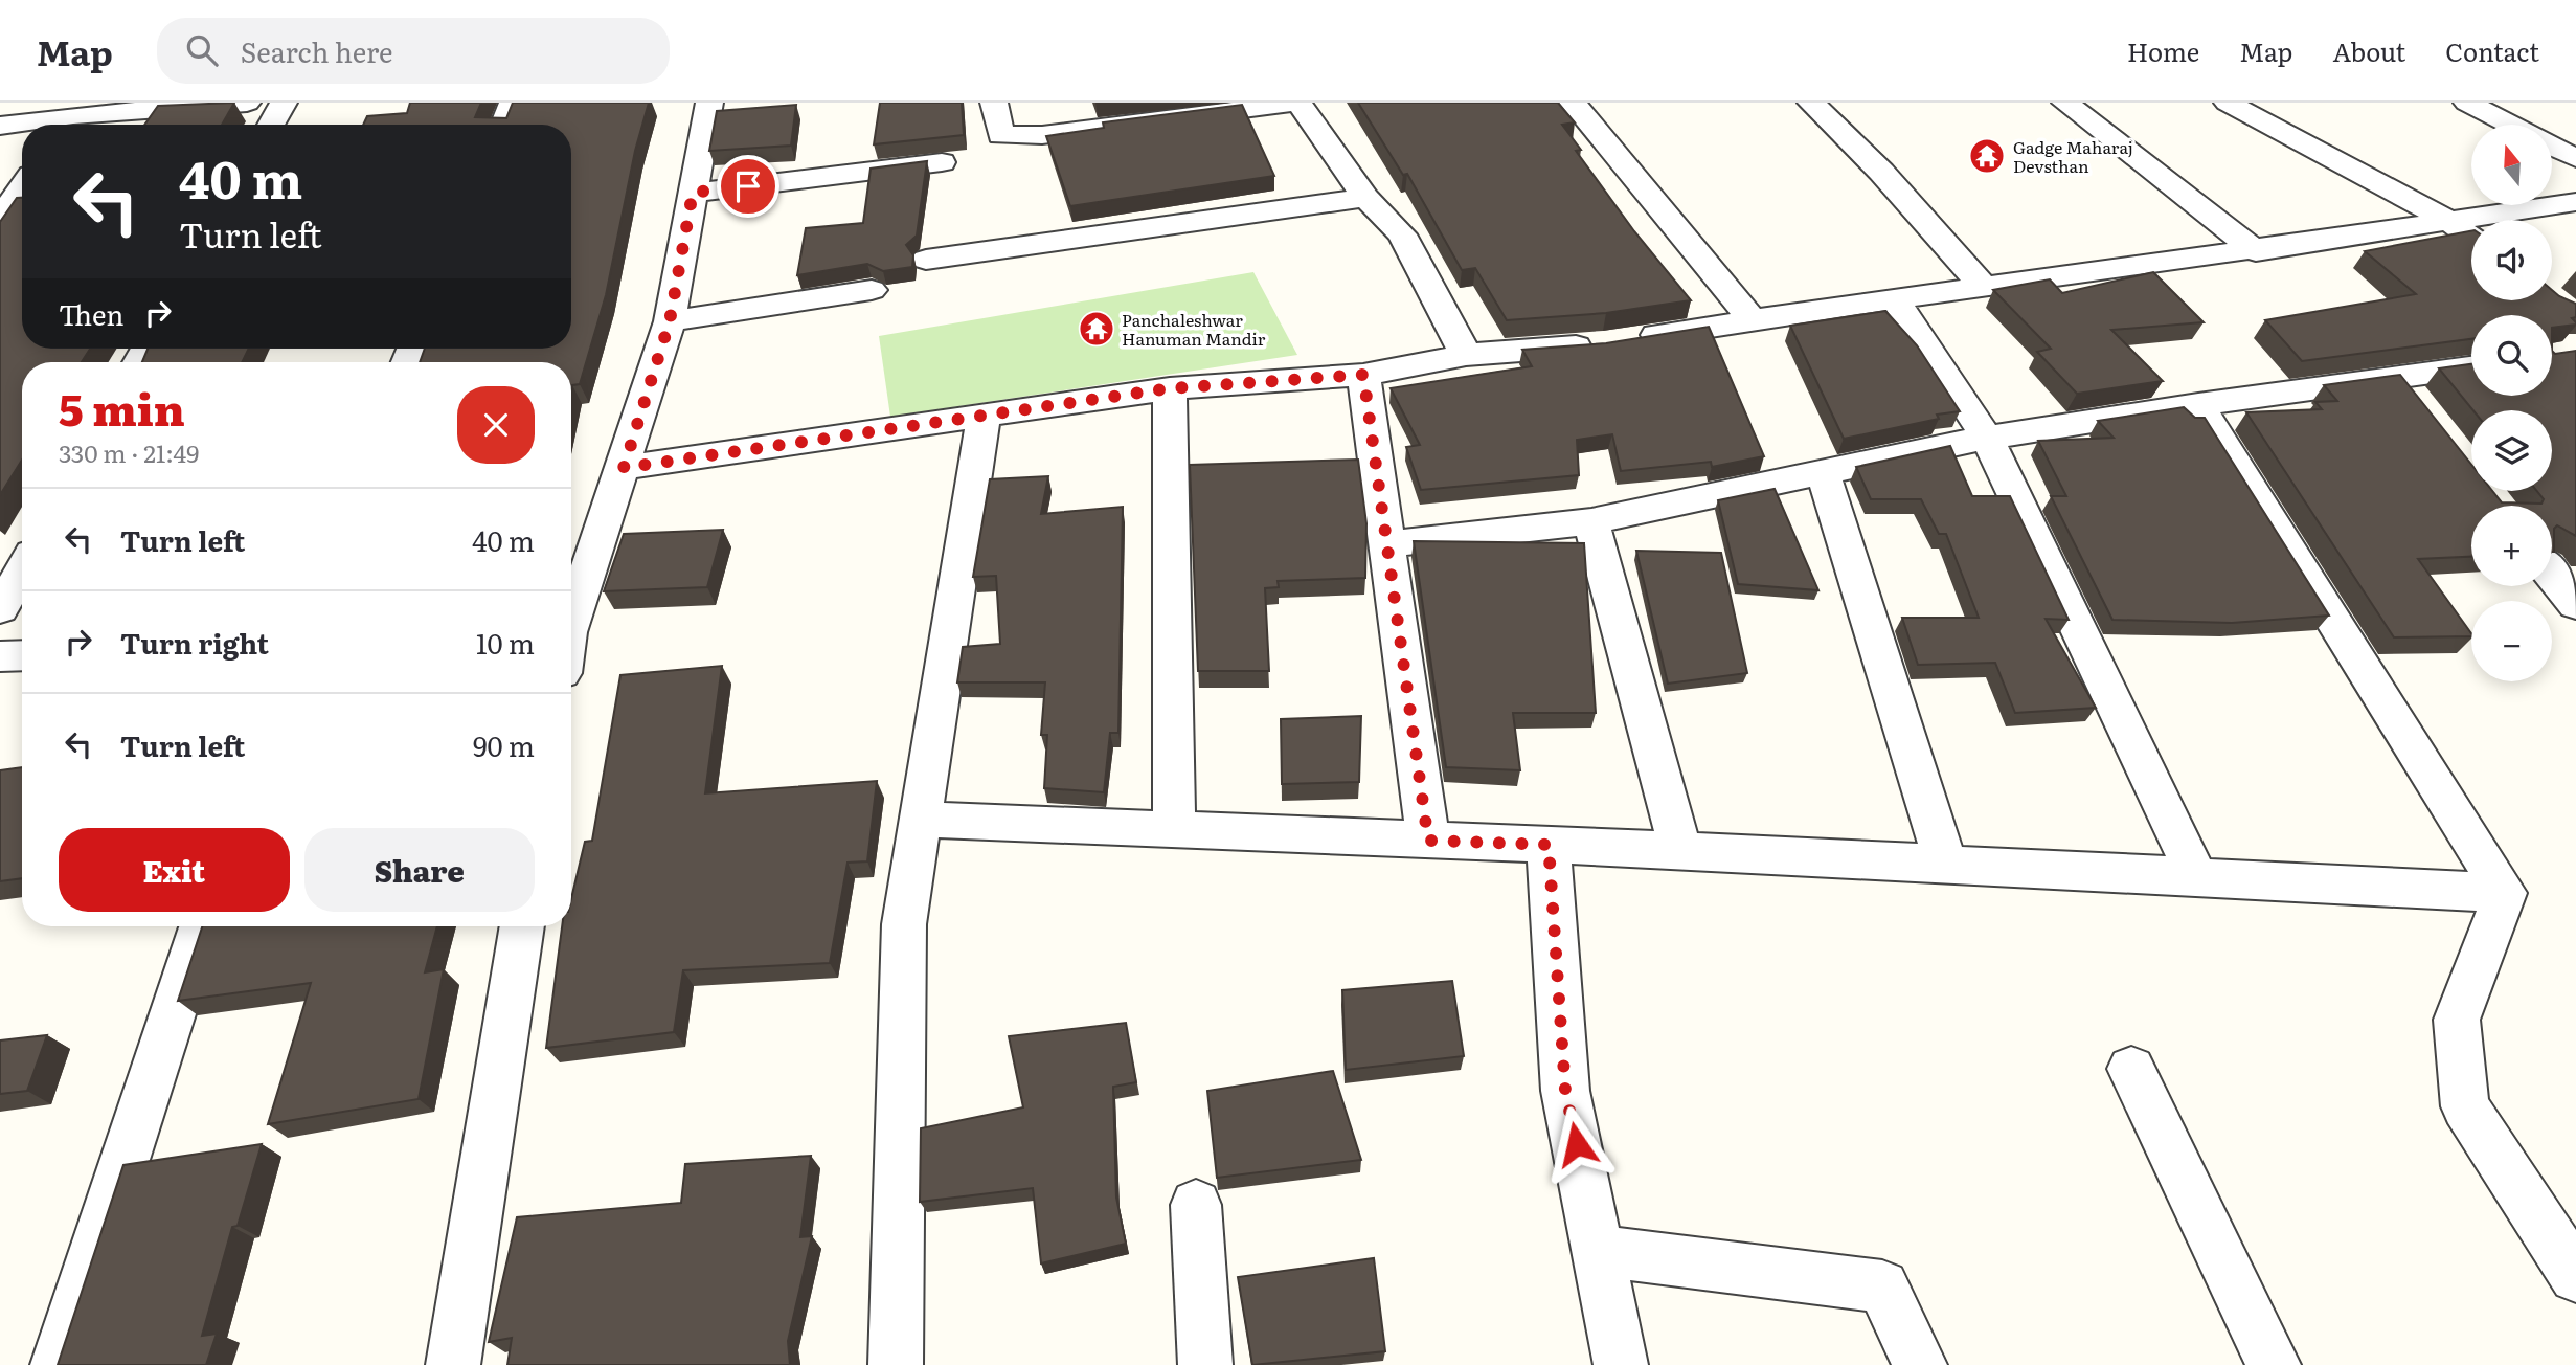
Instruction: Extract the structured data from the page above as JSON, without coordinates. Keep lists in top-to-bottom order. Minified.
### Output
{"places":{"temple":["Gadge Maharaj Devsthan","Panchaleshwar Hanuman Mandir"]},"north":"top","page":{"header":"Map","search":"Search here","nav":["Home","Map","About","Contact"],"map_buttons":["+","−"],"turn":["40 m","Turn left"],"then":"Then","heading":["5 min","330 m · 21:49"],"list":[{"name":"Turn left","value":"40 m"},{"name":"Turn right","value":"10 m"},{"name":"Turn left","value":"90 m"}],"buttons":["Exit","Share"]}}
